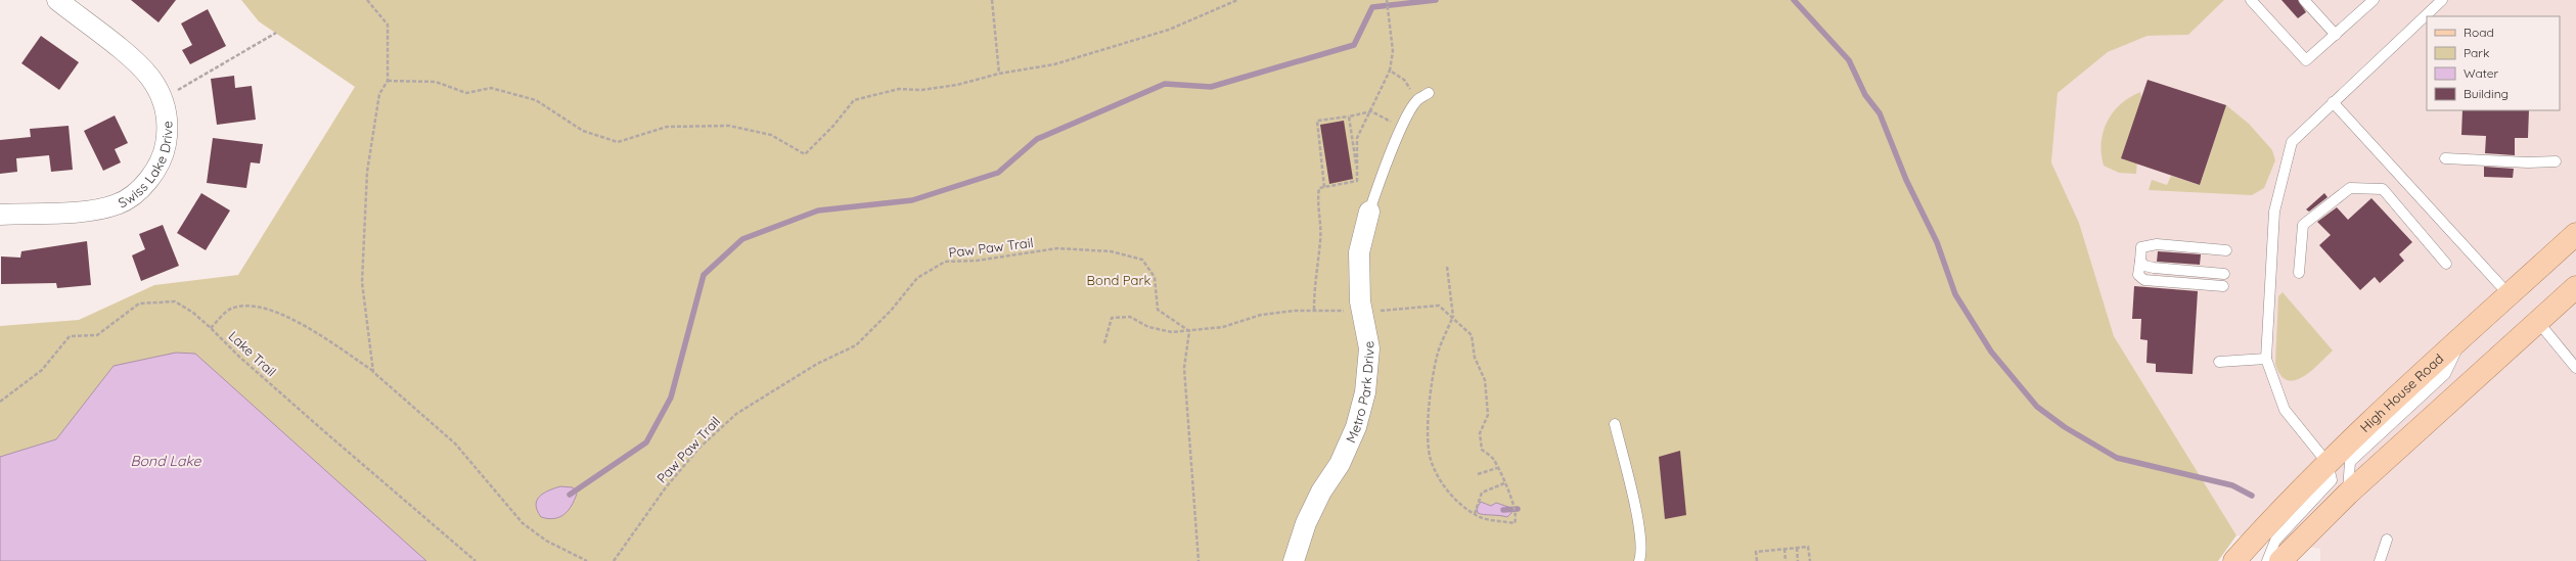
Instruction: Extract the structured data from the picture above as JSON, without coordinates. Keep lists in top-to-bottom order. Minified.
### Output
{"streets":{"main road":["High House Road"],"street":["Swiss Lake Drive","Metro Park Drive"],"path":["Paw Paw Trail","Lake Trail"]},"water":["Bond Lake"],"parks":["Bond Park"],"legend":["Road","Park","Water","Building"]}
